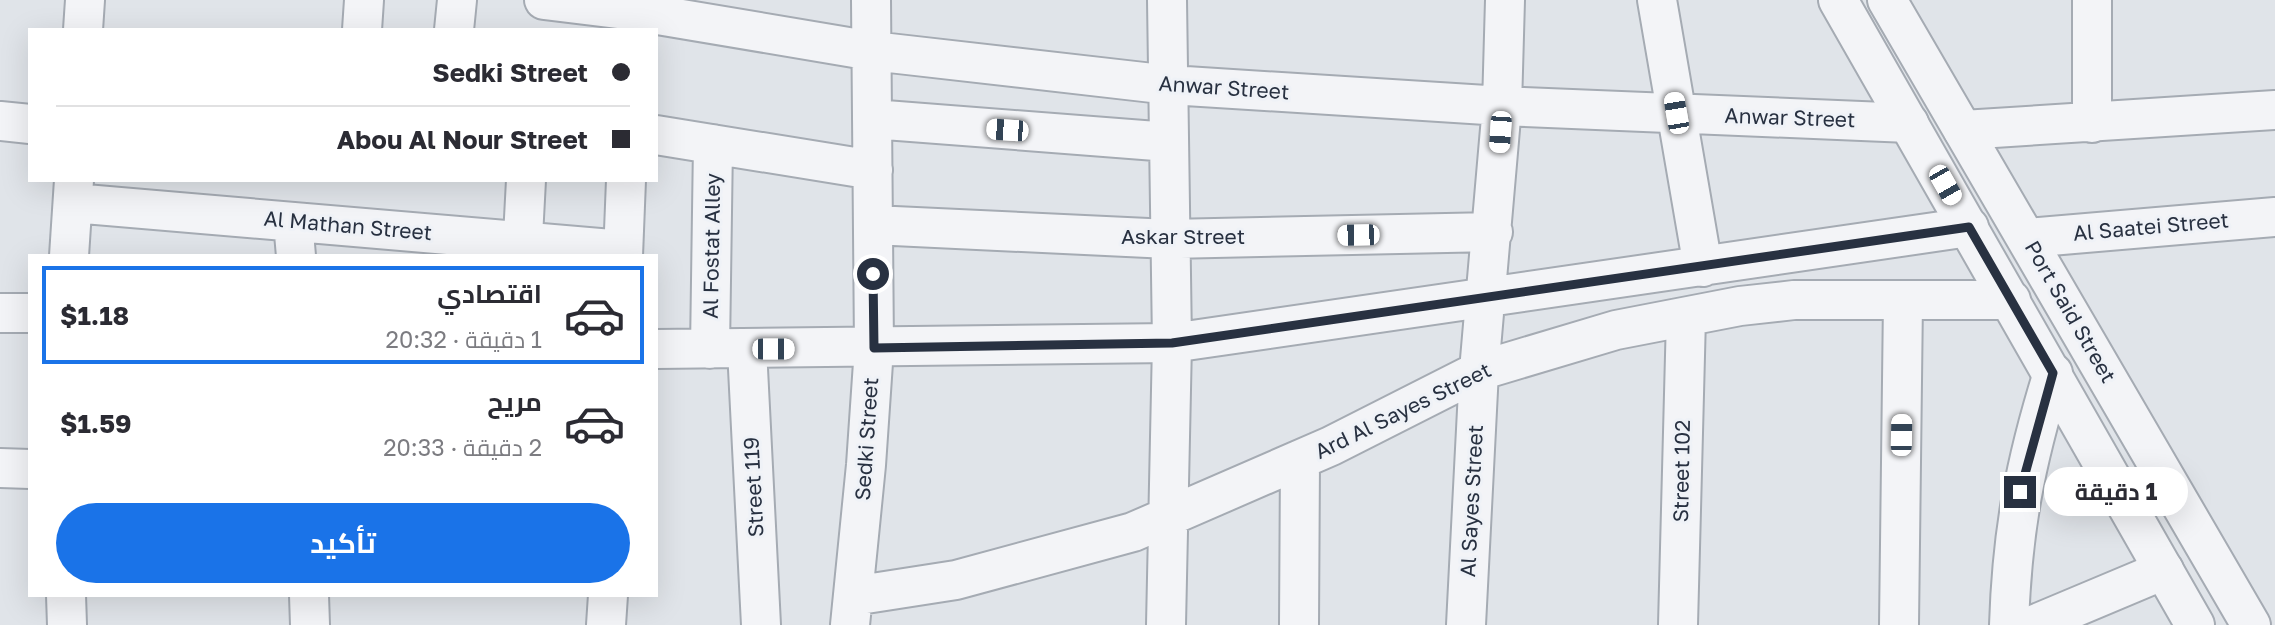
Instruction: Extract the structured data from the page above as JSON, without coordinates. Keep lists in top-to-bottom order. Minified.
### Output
{"streets":{"street":["Anwar Street","Al Mathan Street","Al Saatei Street","Askar Street","Al Fostat Alley","Port Said Street","Ard Al Sayes Street","Sedki Street","Street 102","Street 119","Al Sayes Street"]},"crossings":[["Anwar Street","Sedki Street"],["Anwar Street","Al Sayes Street"],["Al Saatei Street","Port Said Street"],["Askar Street","Sedki Street"],["Askar Street","Al Sayes Street"],["Al Fostat Alley","Street 119"],["Ard Al Sayes Street","Sedki Street"],["Ard Al Sayes Street","Street 102"],["Ard Al Sayes Street","Al Sayes Street"]],"page":{"banner":["Sedki Street","Abou Al Nour Street"],"list":[{"name":"اقتصادي","note":"1 دقيقة · 20:32","value":"$1.18"},{"name":"مريح","note":"2 دقيقة · 20:33","value":"$1.59"}],"bubble":"1 دقيقة","buttons":"تأكيد"}}
